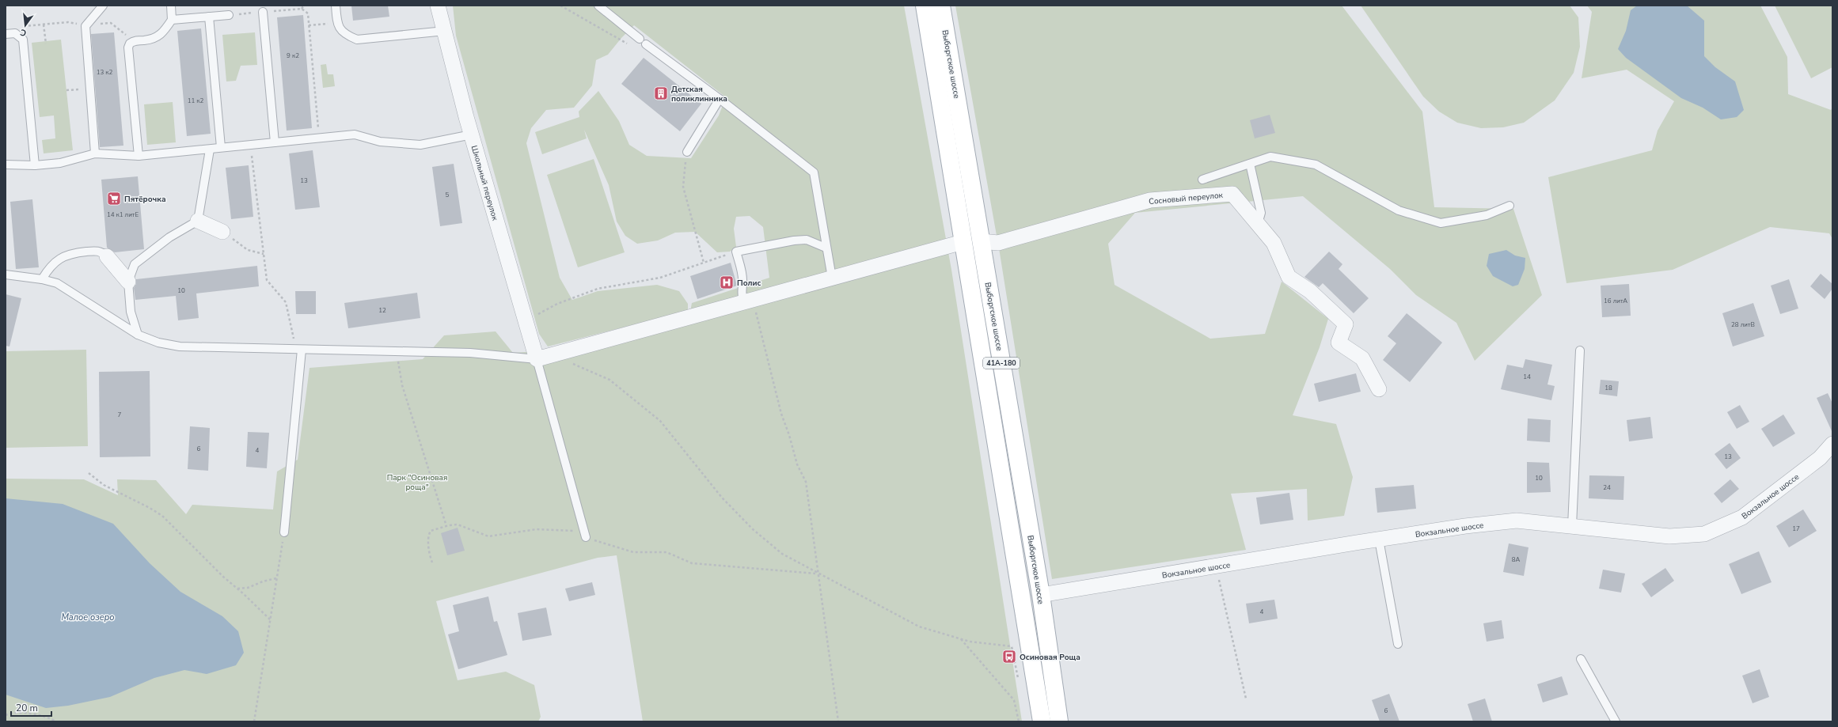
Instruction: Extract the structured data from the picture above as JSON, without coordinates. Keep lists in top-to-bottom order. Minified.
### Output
{"streets":{"main road":["Выборгское шоссе","41А-180"],"street":["Школьный переулок","Сосновый переулок","Вокзальное шоссе"]},"crossings":[["Выборгское шоссе","Сосновый переулок"],["Выборгское шоссе","Вокзальное шоссе"]],"water":["Малое озеро"],"parks":["Парк \"Осиновая роща\""],"places":{"building":["Детская поликлинника"],"supermarket":["Пятёрочка"],"hospital":["Полис"],"bus stop":["Осиновая Роща"]},"house_numbers":["9 к2","13 к2","11 к2","13","5","14 к1 литЕ","10","16 литА","12","28 литВ","14","18","7","6","4","13","10","24","17","8А","4","6"],"scale_bar":"20 m","north":"bottom"}
